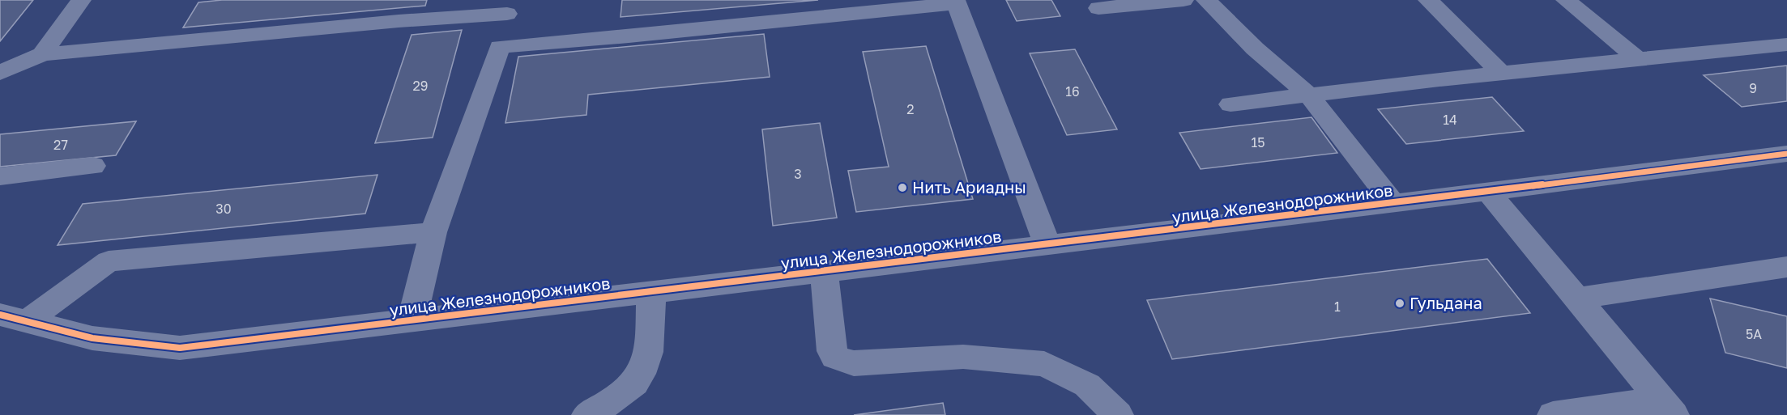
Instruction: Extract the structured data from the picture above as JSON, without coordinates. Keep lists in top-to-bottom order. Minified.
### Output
{"streets":{"street":["улица Железнодорожников"]},"places":["Нить Ариадны","Гульдана"],"house_numbers":["29","9","16","2","14","15","27","3","30","1","5А"]}
